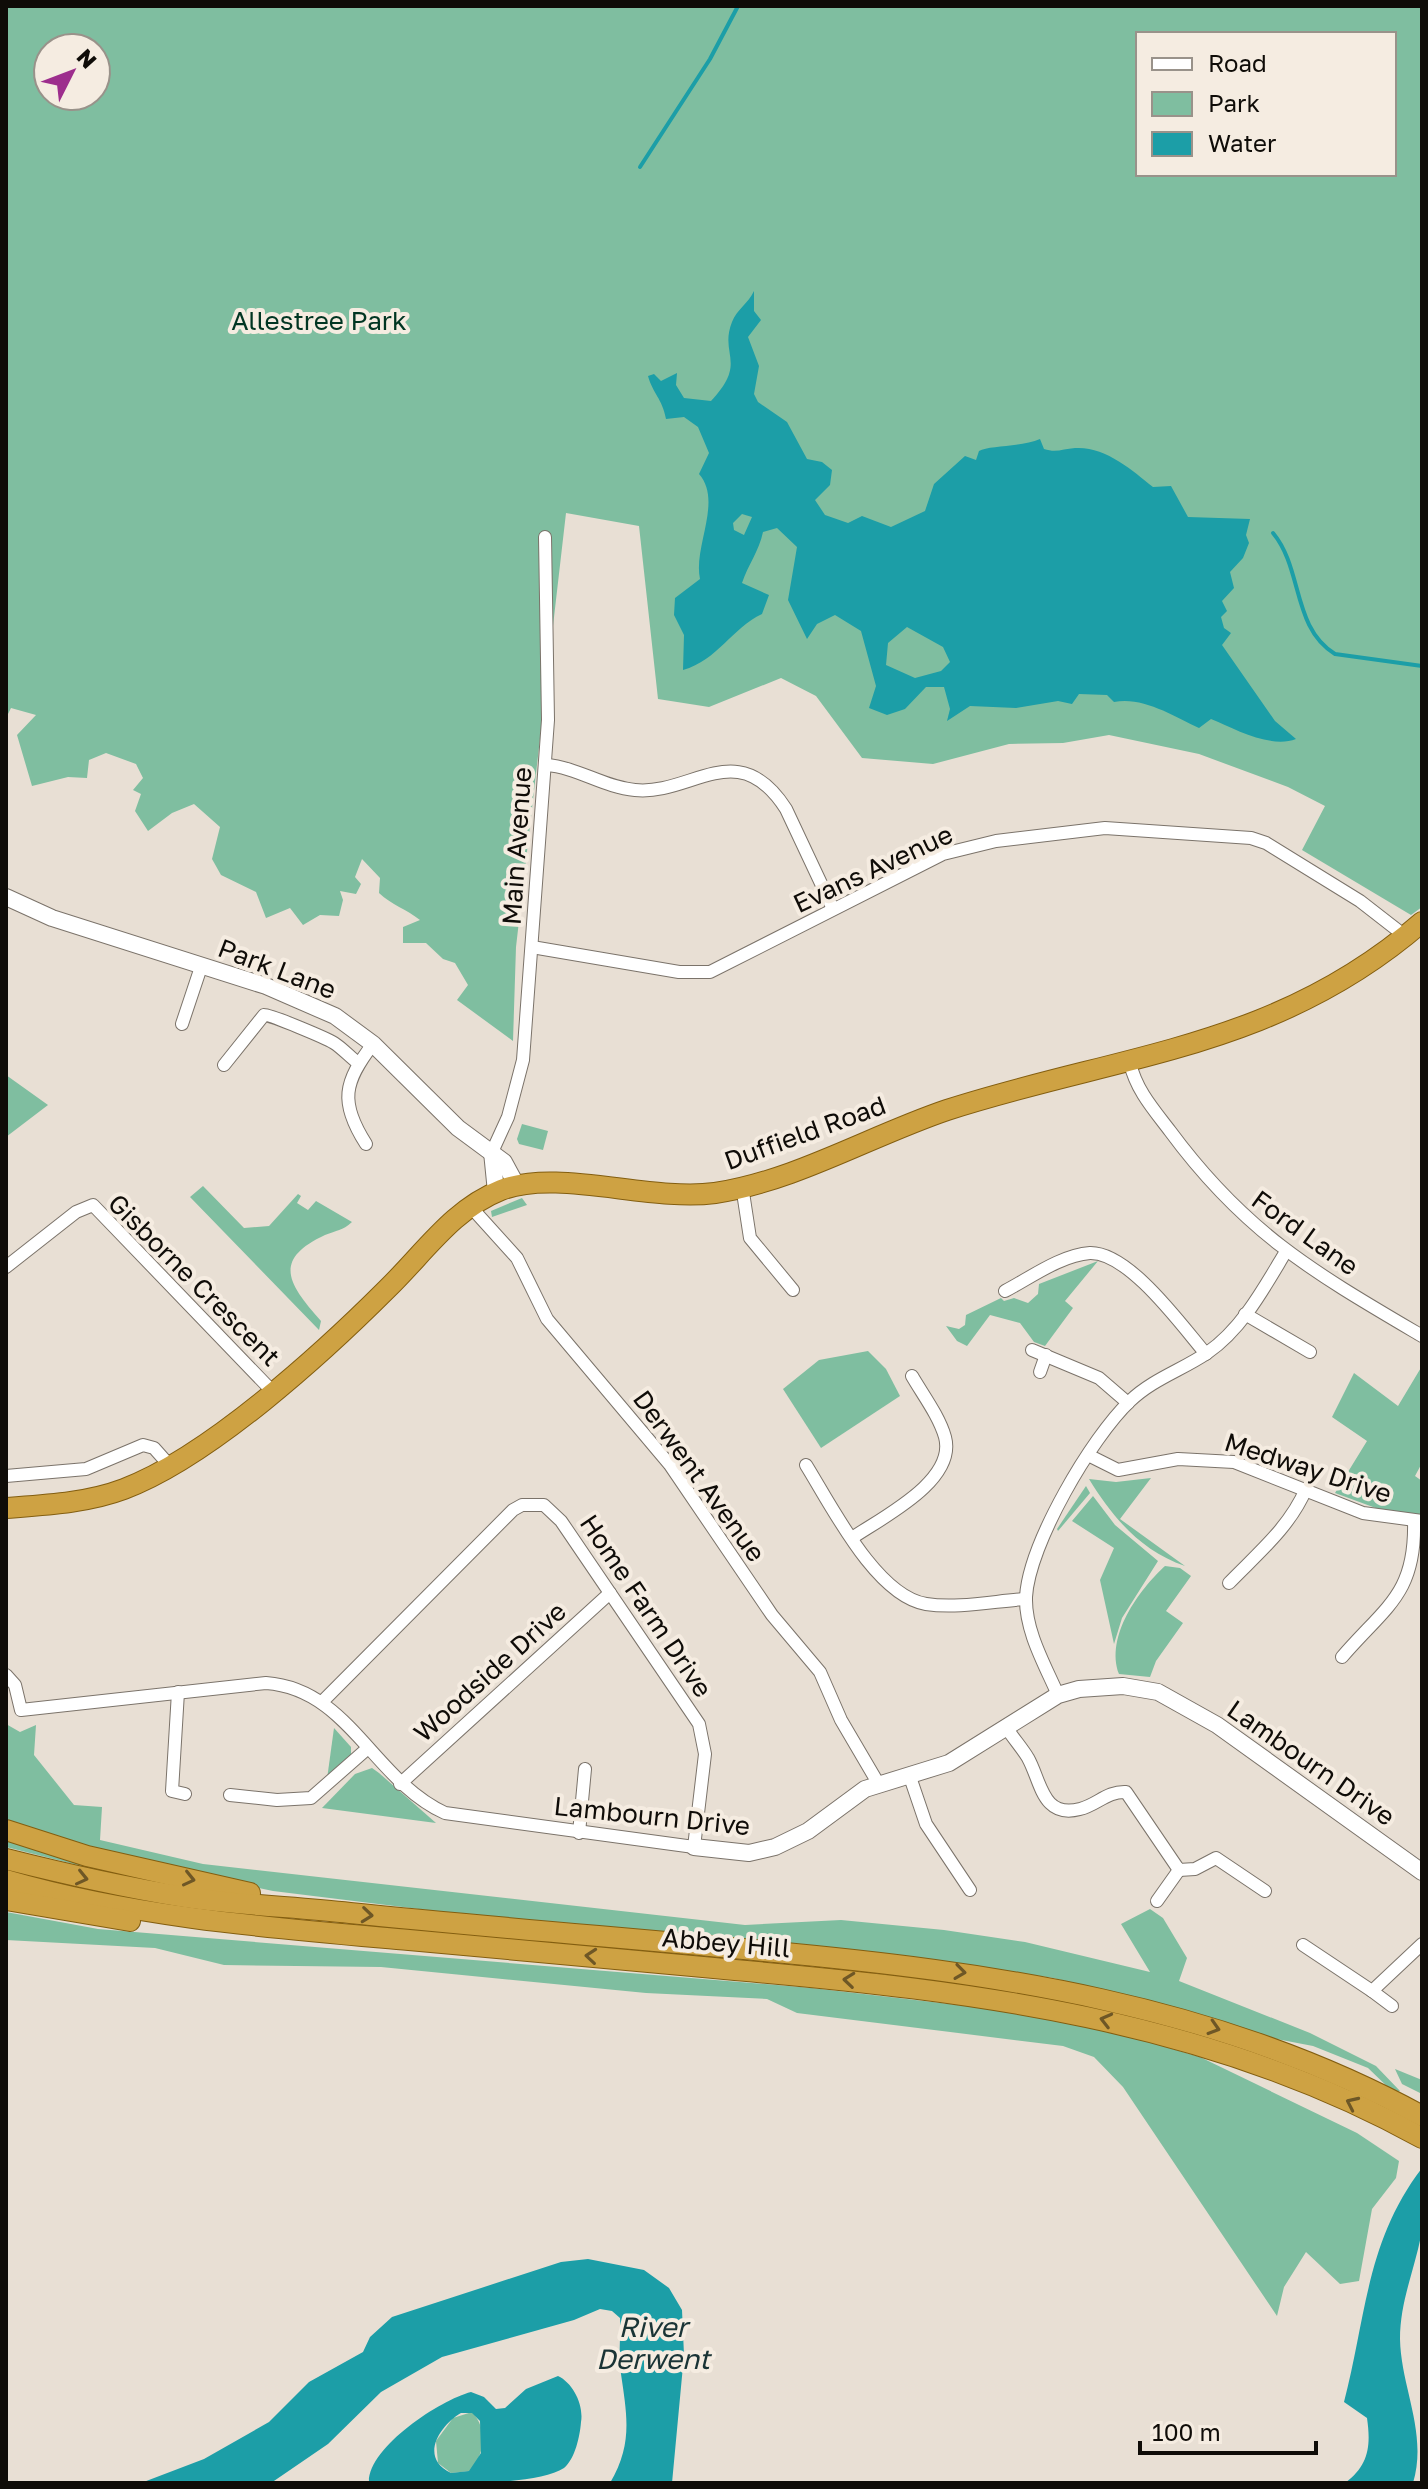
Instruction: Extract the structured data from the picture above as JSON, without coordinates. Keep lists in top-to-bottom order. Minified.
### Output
{"streets":{"highway":["Duffield Road","Abbey Hill"],"street":["Main Avenue","Evans Avenue","Park Lane","Ford Lane","Gisborne Crescent","Medway Drive","Derwent Avenue","Home Farm Drive","Woodside Drive","Lambourn Drive"]},"crossings":[["Main Avenue","Evans Avenue"],["Main Avenue","Park Lane"],["Evans Avenue","Duffield Road"],["Park Lane","Duffield Road"],["Duffield Road","Ford Lane"],["Duffield Road","Gisborne Crescent"],["Duffield Road","Derwent Avenue"],["Derwent Avenue","Lambourn Drive"],["Home Farm Drive","Woodside Drive"],["Home Farm Drive","Lambourn Drive"],["Woodside Drive","Lambourn Drive"]],"water":["River Derwent"],"parks":["Allestree Park"],"legend":["Road","Park","Water"],"scale_bar":"100 m","north":"top right"}
